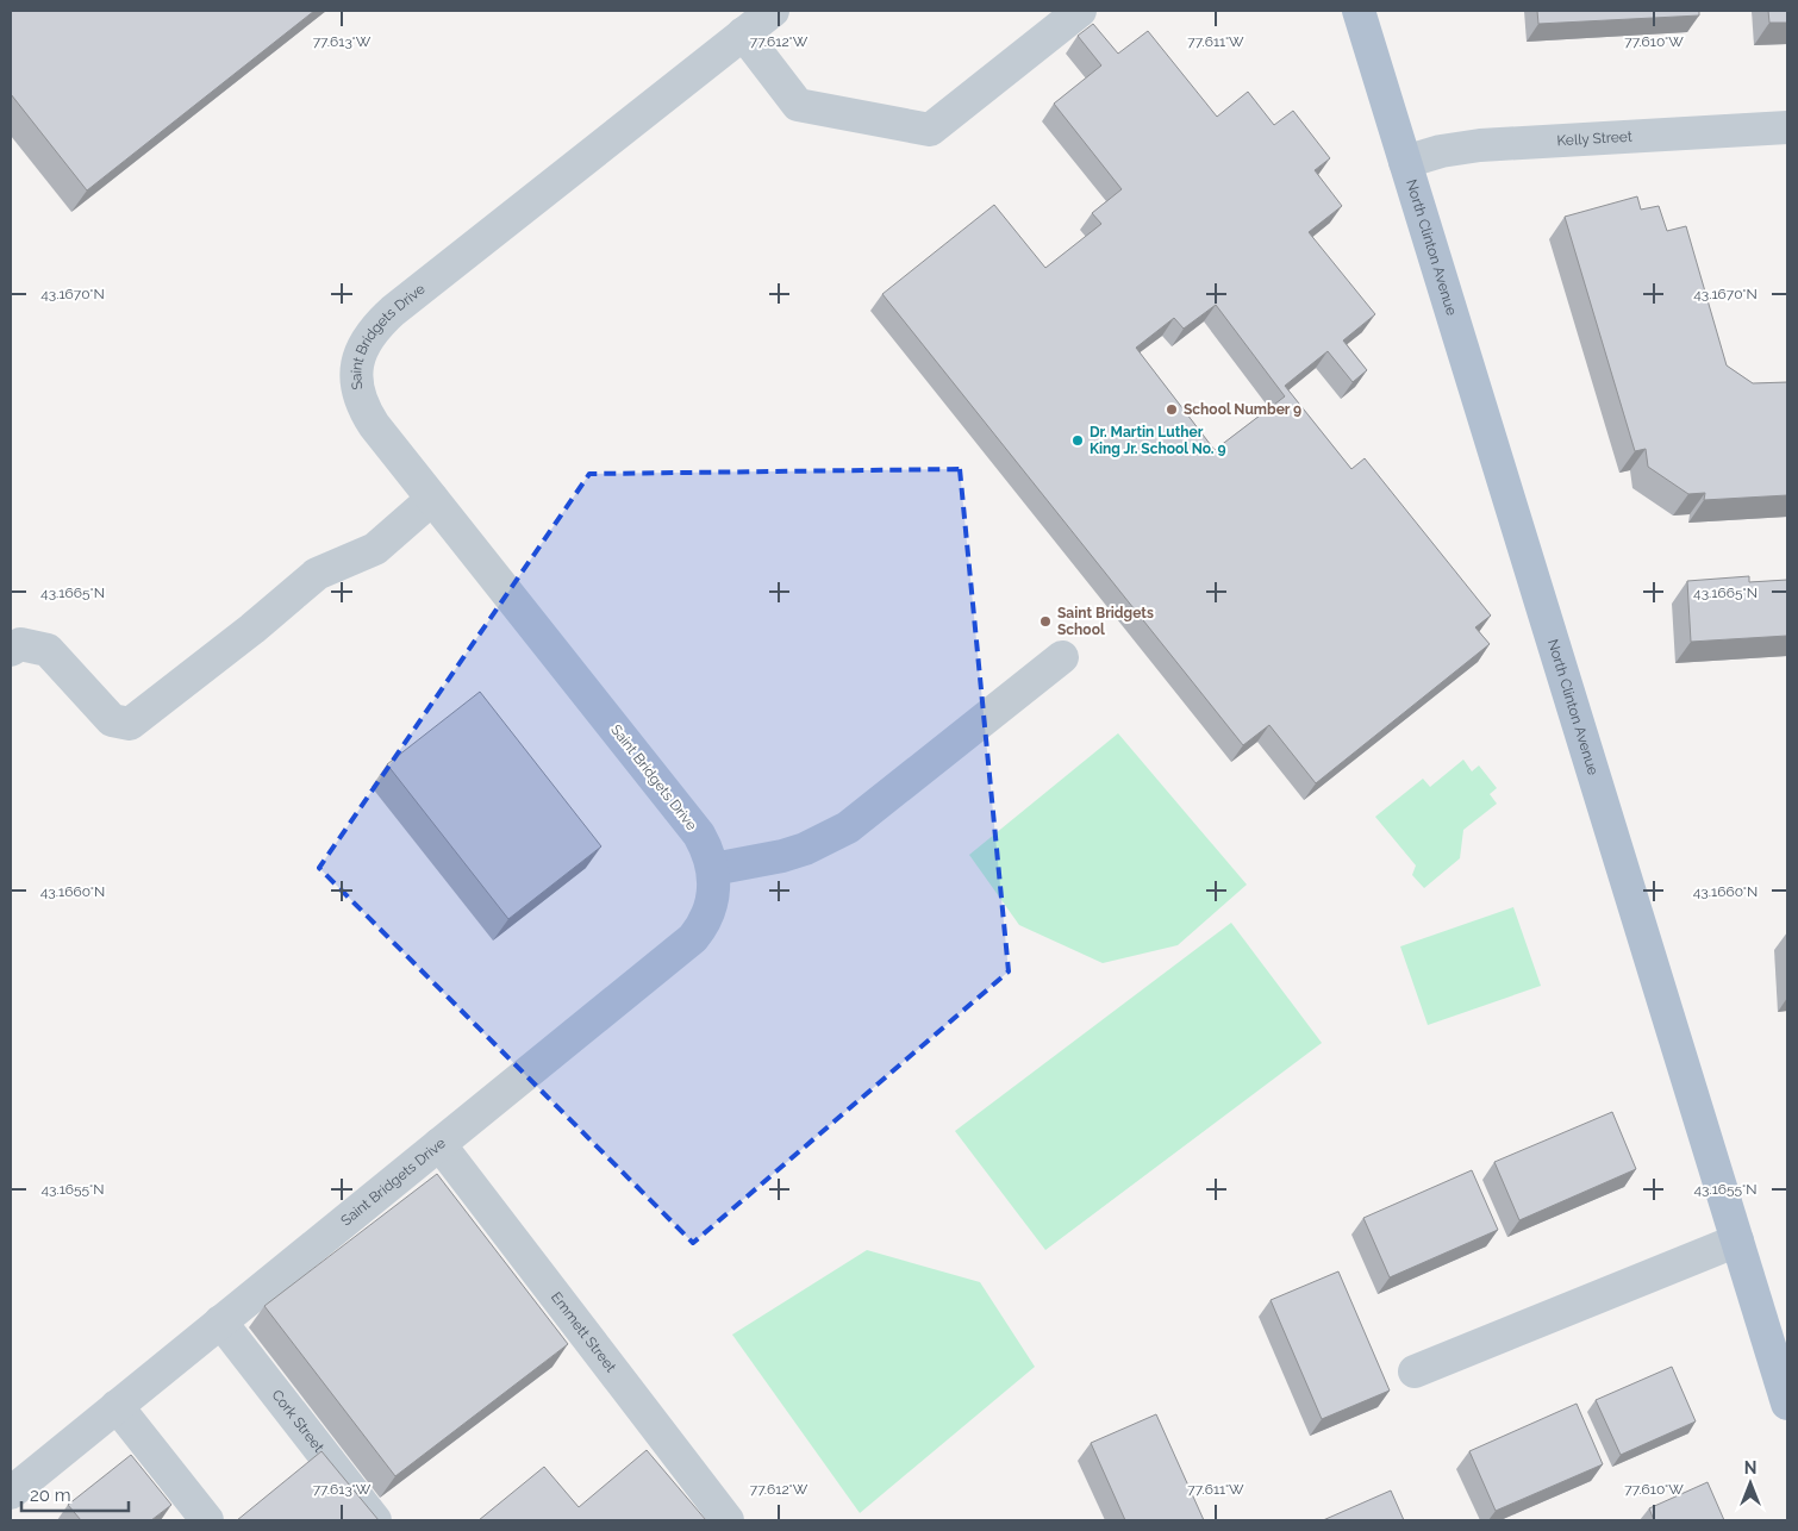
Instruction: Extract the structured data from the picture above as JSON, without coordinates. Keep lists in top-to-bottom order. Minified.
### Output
{"streets":{"main road":["North Clinton Avenue"],"street":["Kelly Street","Saint Bridgets Drive","Emmett Street","Cork Street"]},"crossings":[["Kelly Street","North Clinton Avenue"],["Saint Bridgets Drive","Emmett Street"],["Saint Bridgets Drive","Cork Street"]],"places":["School Number 9","Dr. Martin Luther King Jr. School No. 9","Saint Bridgets School"],"scale_bar":"20 m","north":"top","coordinates":["77.613°W","77.612°W","77.611°W","77.610°W","43.1670°N","43.1665°N","43.1660°N","43.1655°N"]}
